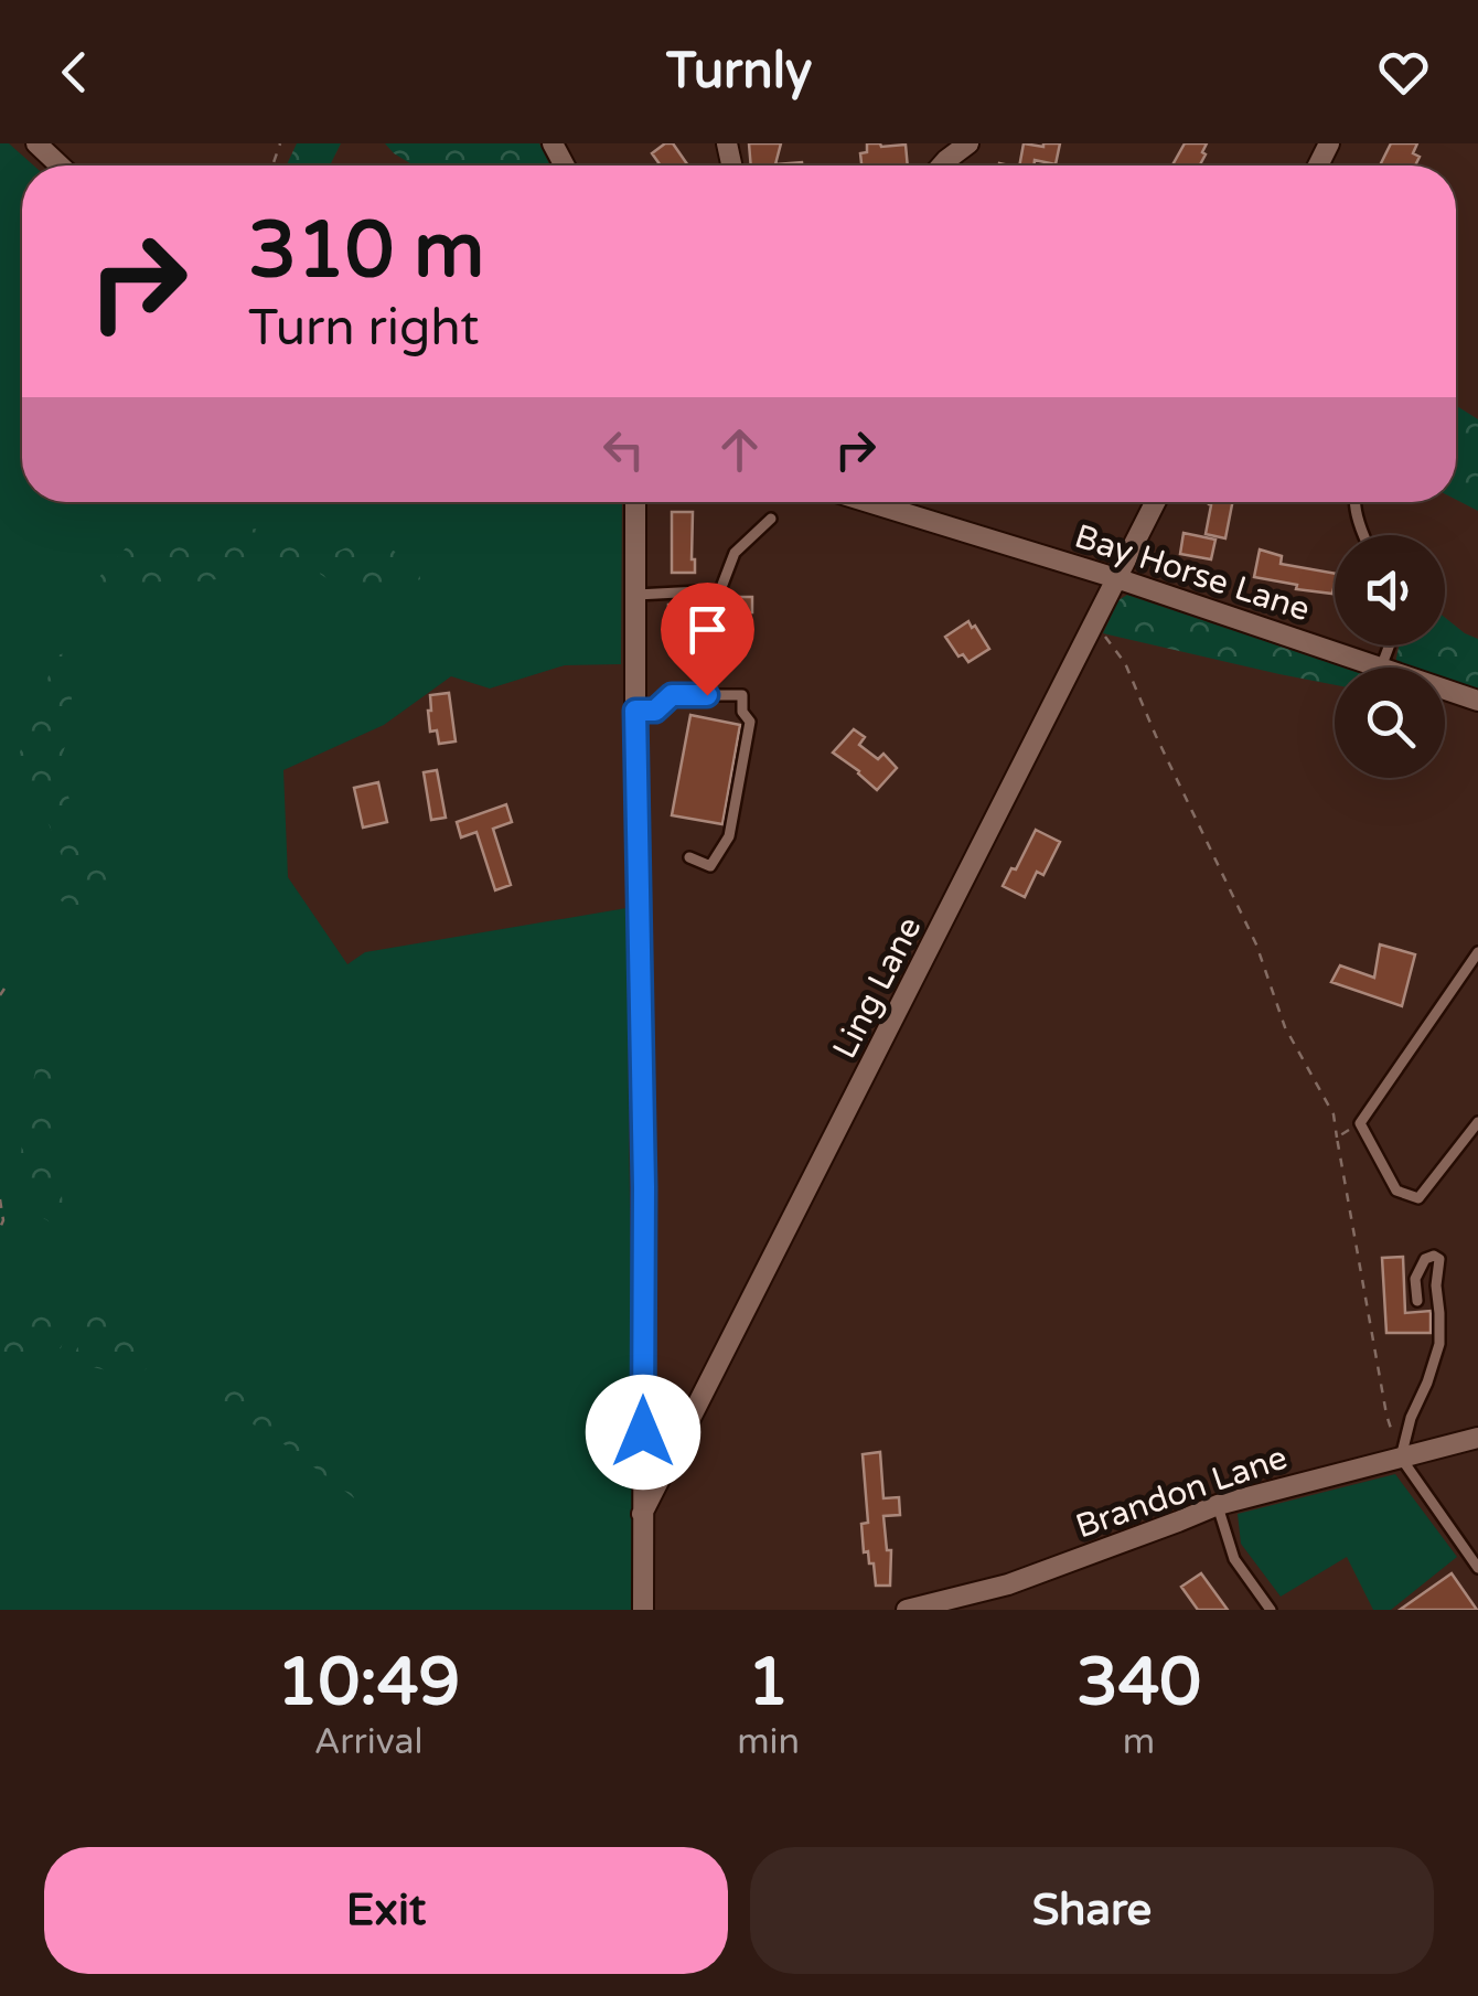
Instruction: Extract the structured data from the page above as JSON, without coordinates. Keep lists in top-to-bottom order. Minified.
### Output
{"streets":{"street":["Bay Horse Lane","Ling Lane","Brandon Lane"]},"crossings":[["Bay Horse Lane","Ling Lane"]],"page":{"header":"Turnly","turn":["310 m","Turn right"],"eta":["10:49","Arrival","1","min","340","m"],"buttons":["Exit","Share"]}}
